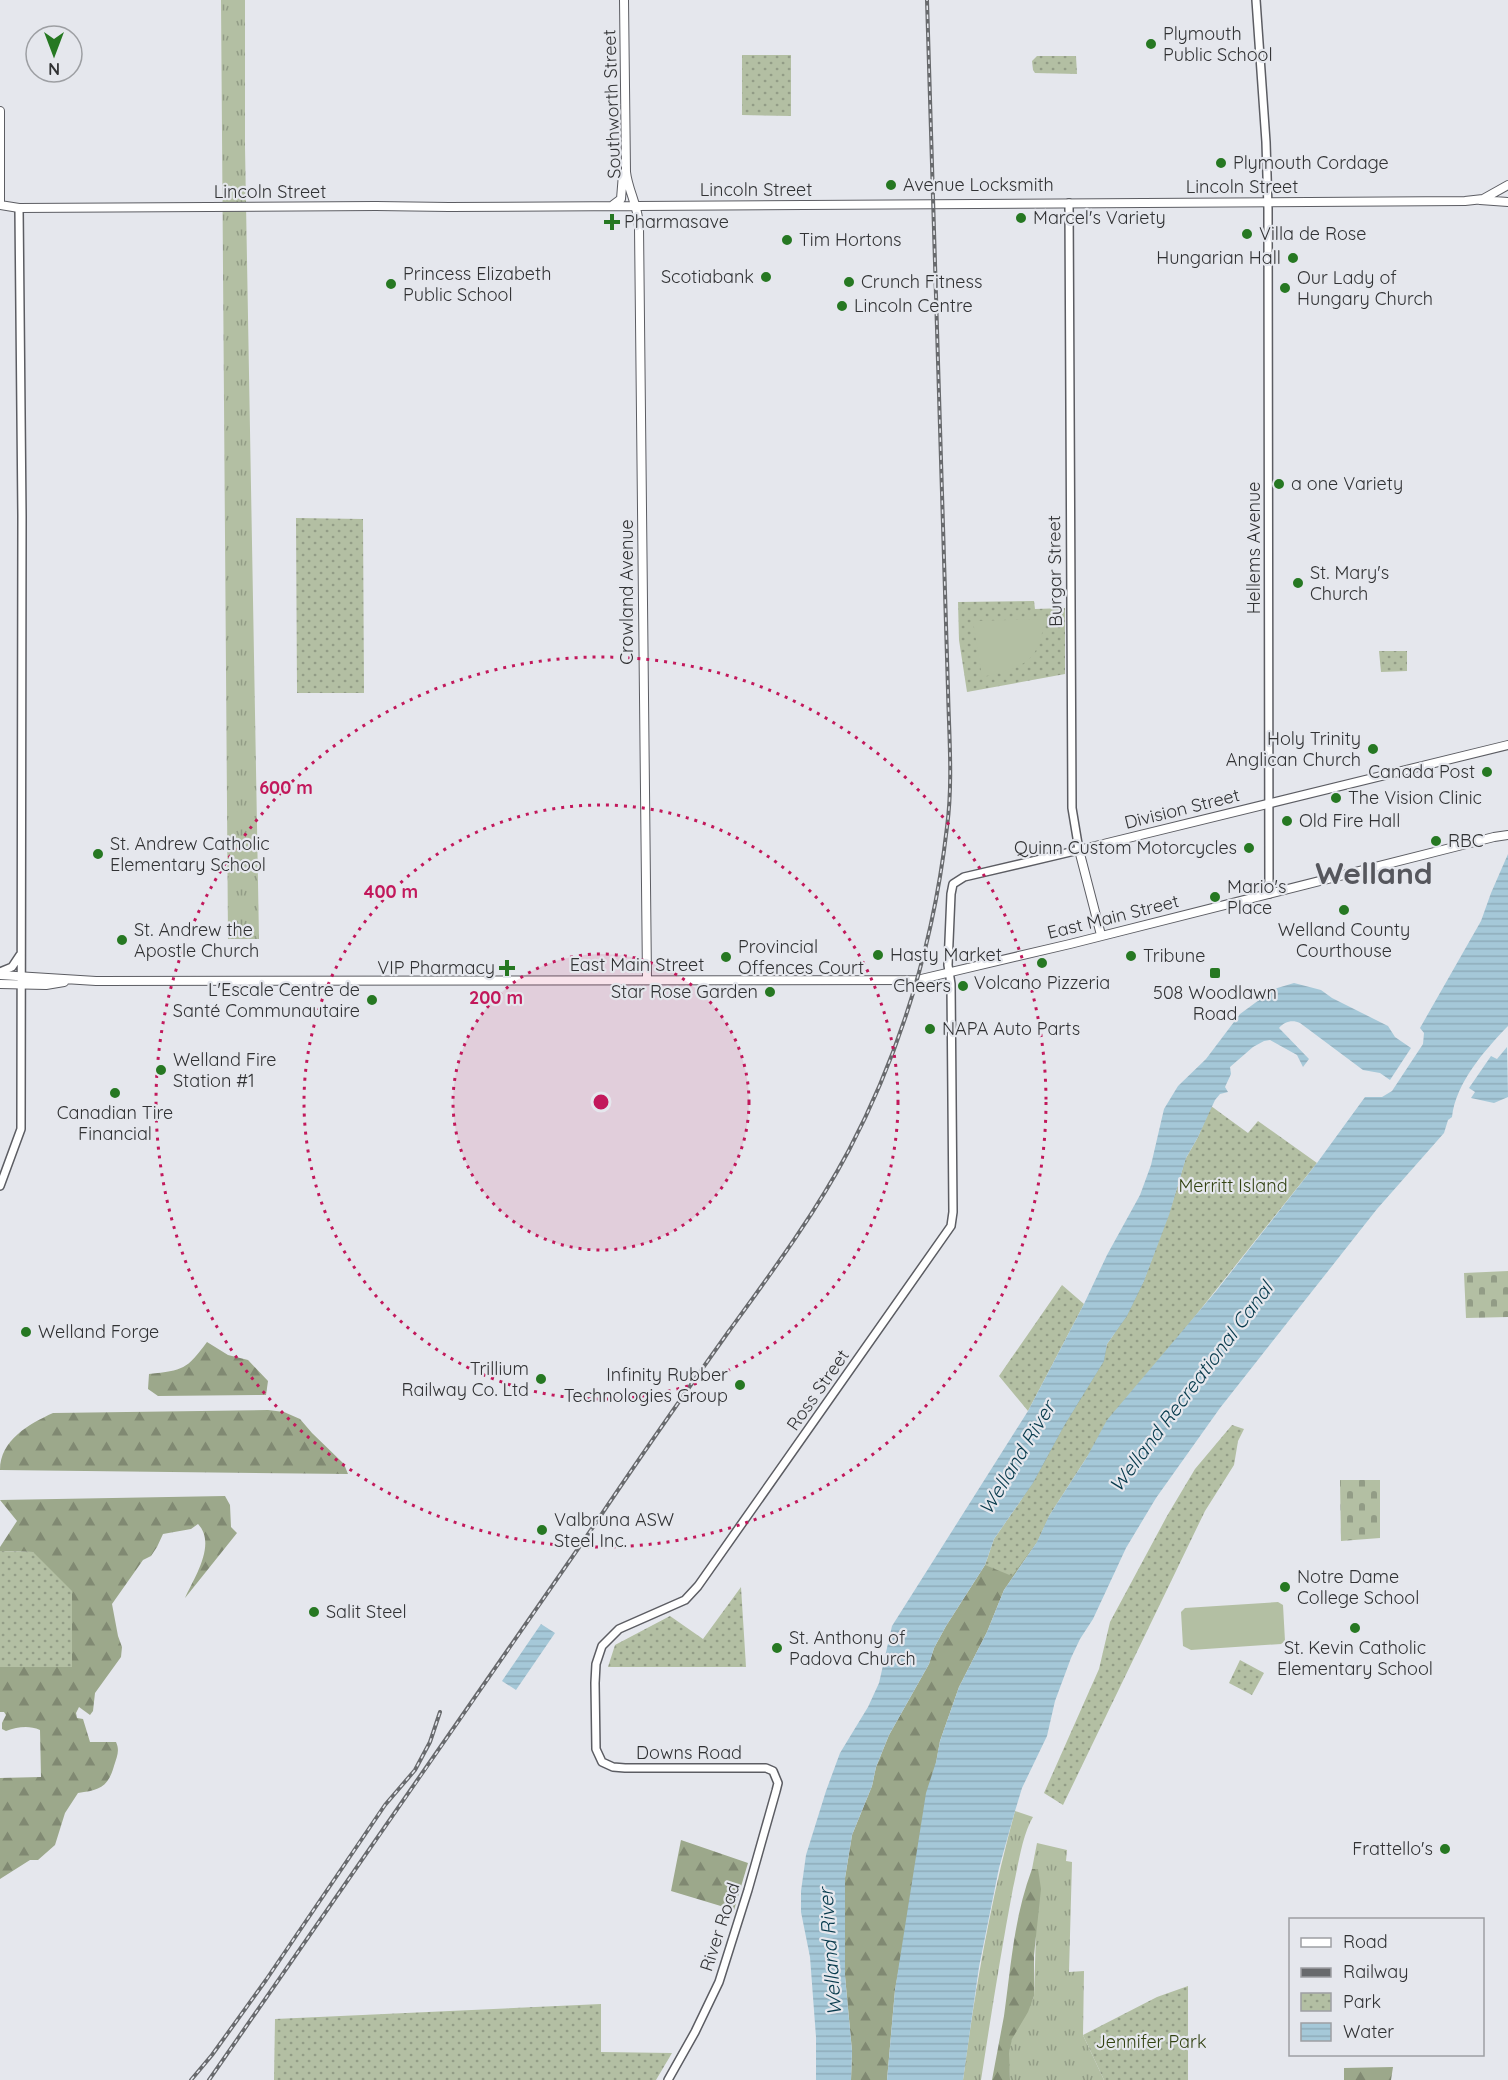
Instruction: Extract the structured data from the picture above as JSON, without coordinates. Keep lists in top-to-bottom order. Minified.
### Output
{"streets":{"main road":["Southworth Street","Lincoln Street","Burgar Street","Crowland Avenue","Division Street","East Main Street"],"street":["Hellems Avenue","Ross Street","Downs Road","River Road"]},"crossings":[["Southworth Street","Lincoln Street"],["Southworth Street","Crowland Avenue"],["Lincoln Street","Hellems Avenue"],["Lincoln Street","Burgar Street"],["Lincoln Street","Crowland Avenue"],["Hellems Avenue","Division Street"],["Hellems Avenue","East Main Street"],["Burgar Street","Division Street"],["Burgar Street","East Main Street"],["Crowland Avenue","East Main Street"],["Division Street","East Main Street"],["Division Street","Ross Street"],["East Main Street","Ross Street"],["Ross Street","Downs Road"],["Downs Road","River Road"]],"districts":["Welland"],"water":["Welland Recreational Canal","Welland River"],"parks":["Merritt Island","Jennifer Park"],"places":{"other":["Plymouth Public School","Plymouth Cordage","Avenue Locksmith","Marcel's Variety","Villa de Rose","Tim Hortons","Hungarian Hall","Scotiabank","Crunch Fitness","Princess Elizabeth Public School","Our Lady of Hungary Church","Lincoln Centre","a one Variety","St. Mary's Church","Holy Trinity Anglican Church","Canada Post","The Vision Clinic","Old Fire Hall","RBC","Quinn Custom Motorcycles","St. Andrew Catholic Elementary School","Mario's Place","Welland County Courthouse","St. Andrew the Apostle Church","Hasty Market","Tribune","Provincial Offences Court","Volcano Pizzeria","Cheers","Star Rose Garden","L'Escale Centre de Santé Communautaire","NAPA Auto Parts","Welland Fire Station #1","Canadian Tire Financial","Welland Forge","Trillium Railway Co. Ltd","Infinity Rubber Technologies Group","Valbruna ASW Steel Inc.","Notre Dame College School","Salit Steel","St. Kevin Catholic Elementary School","St. Anthony of Padova Church","Frattello's"],"health":["Pharmasave","VIP Pharmacy"],"transit":["508 Woodlawn Road"]},"legend":["Road","Railway","Park","Water"],"north":"bottom","rings":["600 m","400 m","200 m"]}
